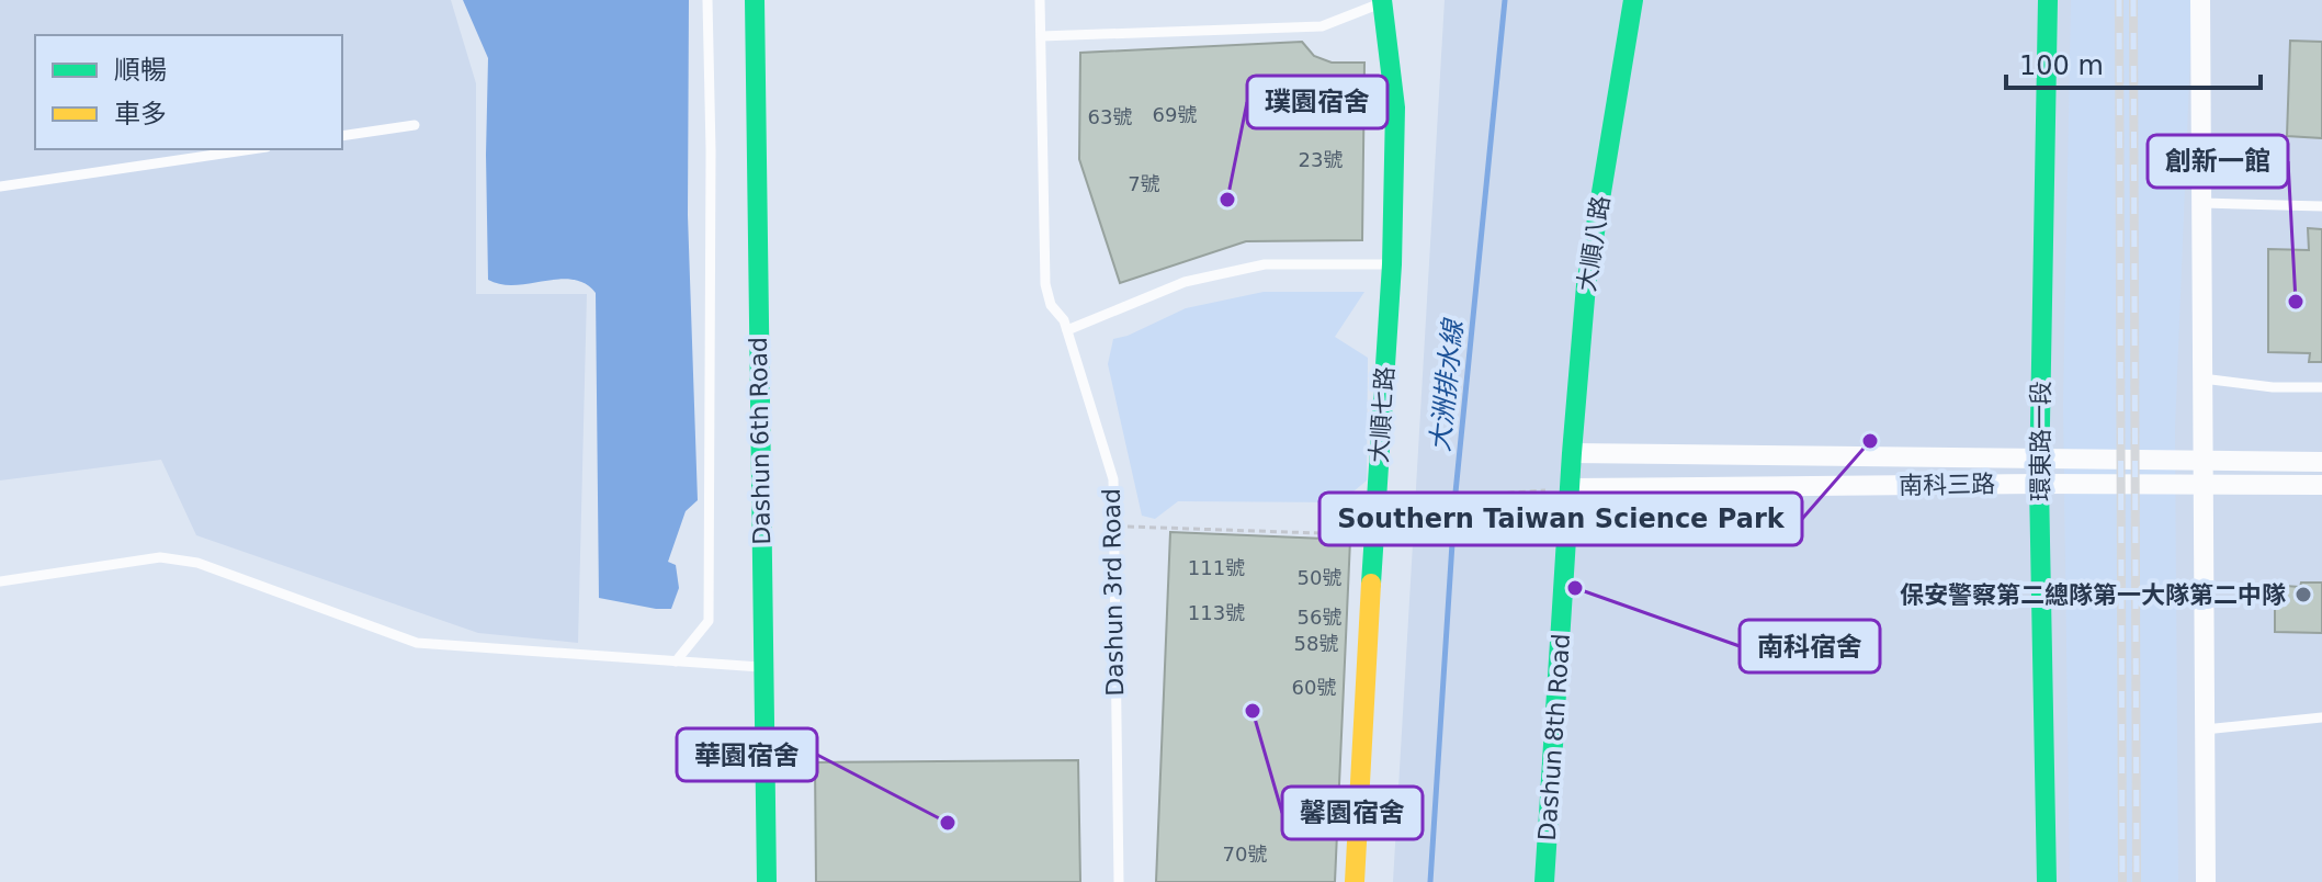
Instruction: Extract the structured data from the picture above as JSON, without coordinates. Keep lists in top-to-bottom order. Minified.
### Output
{"streets":{"street":["大順八路","大順七路","Dashun 6th Road","環東路一段","南科三路","Dashun 8th Road"],"lane":["Dashun 3rd Road"]},"crossings":[["大順八路","南科三路"],["大順八路","Dashun 8th Road"],["環東路一段","南科三路"],["南科三路","Dashun 8th Road"]],"water":["大洲排水線"],"places":["璞園宿舍","創新一館","Southern Taiwan Science Park","南科宿舍","保安警察第二總隊第一大隊第二中隊","馨園宿舍","華園宿舍"],"house_numbers":["69號","63號","23號","7號","111號","50號","113號","56號","58號","60號","70號"],"legend":["順暢","車多"],"scale_bar":"100 m"}
